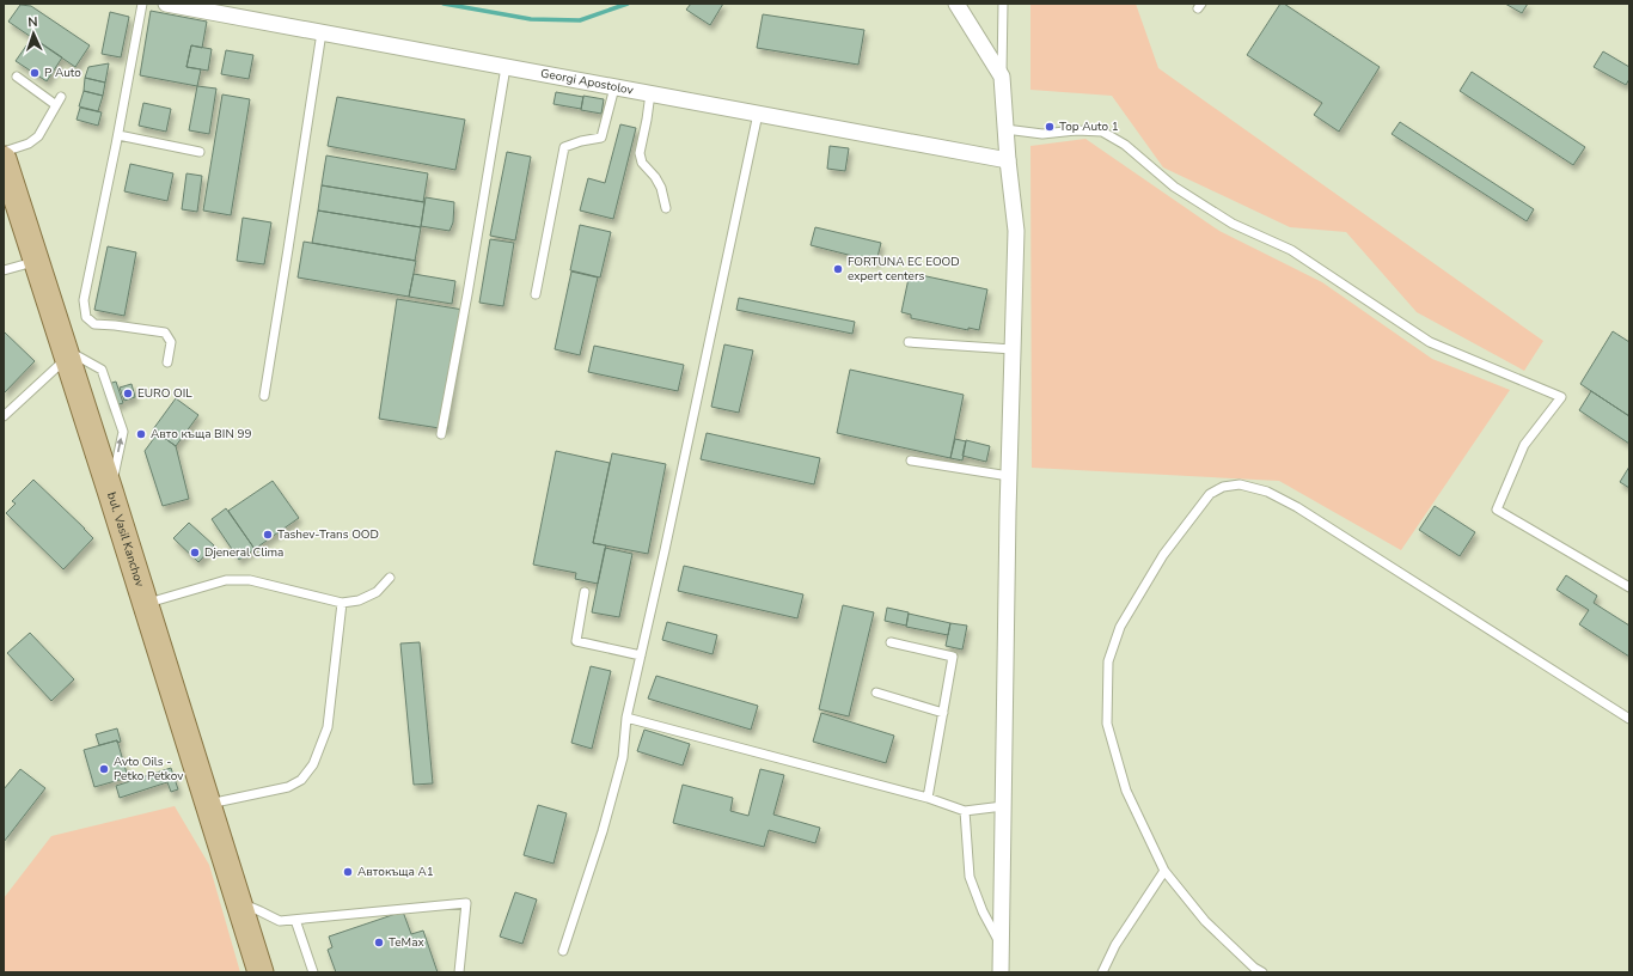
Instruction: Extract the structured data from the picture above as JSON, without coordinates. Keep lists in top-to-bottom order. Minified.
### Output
{"streets":{"main road":["bul. Vasil Kanchov"],"street":["Georgi Apostolov"]},"places":["P Auto","Top Auto 1","FORTUNA EC EOOD expert centers","EURO OIL","Авто къща BIN 99","Tashev-Trans OOD","Djeneral Clima","Avto Oils - Petko Petkov","Автокъща А1","TeMax"],"north":"top"}
